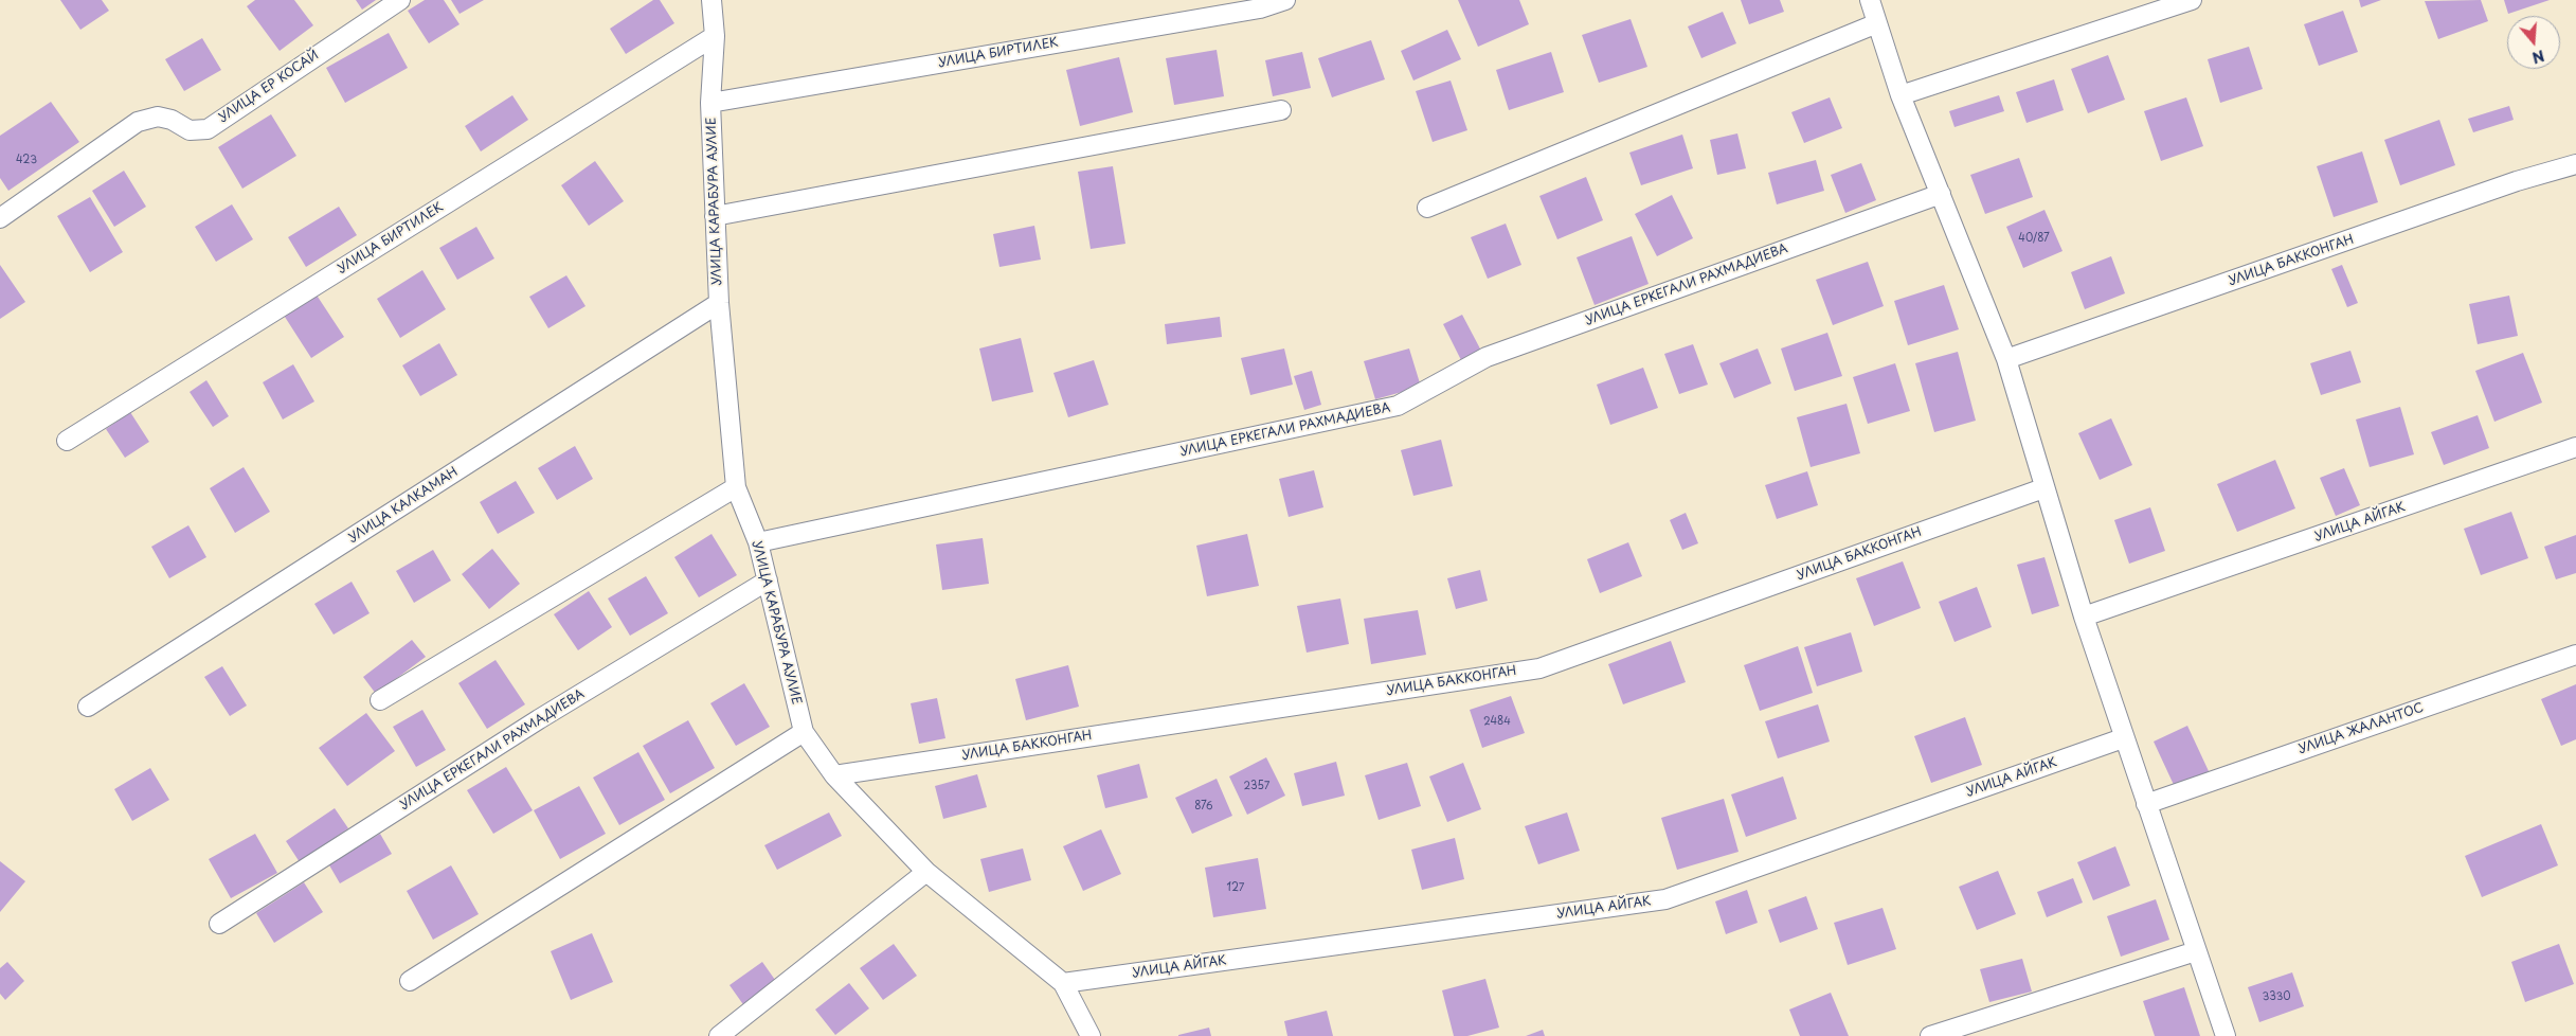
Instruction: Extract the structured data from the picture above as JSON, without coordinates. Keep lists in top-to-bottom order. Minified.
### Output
{"streets":{"street":["УЛИЦА БИРТИЛЕК","УЛИЦА ЕР КОСАЙ","УЛИЦА КАРАБУРА АУЛИЕ","УЛИЦА БАККОНГАН","УЛИЦА ЕРКЕГАЛИ РАХМАДИЕВА","УЛИЦА КАЛКАМАН","УЛИЦА АЙГАК","УЛИЦА ЖАЛАНТОС"]},"crossings":[["УЛИЦА БИРТИЛЕК","УЛИЦА КАРАБУРА АУЛИЕ"],["УЛИЦА КАРАБУРА АУЛИЕ","УЛИЦА БАККОНГАН"],["УЛИЦА КАРАБУРА АУЛИЕ","УЛИЦА ЕРКЕГАЛИ РАХМАДИЕВА"],["УЛИЦА КАРАБУРА АУЛИЕ","УЛИЦА КАЛКАМАН"],["УЛИЦА КАРАБУРА АУЛИЕ","УЛИЦА АЙГАК"]],"house_numbers":["423","40/87","2484","2357","876","127","3330"],"north":"bottom"}
